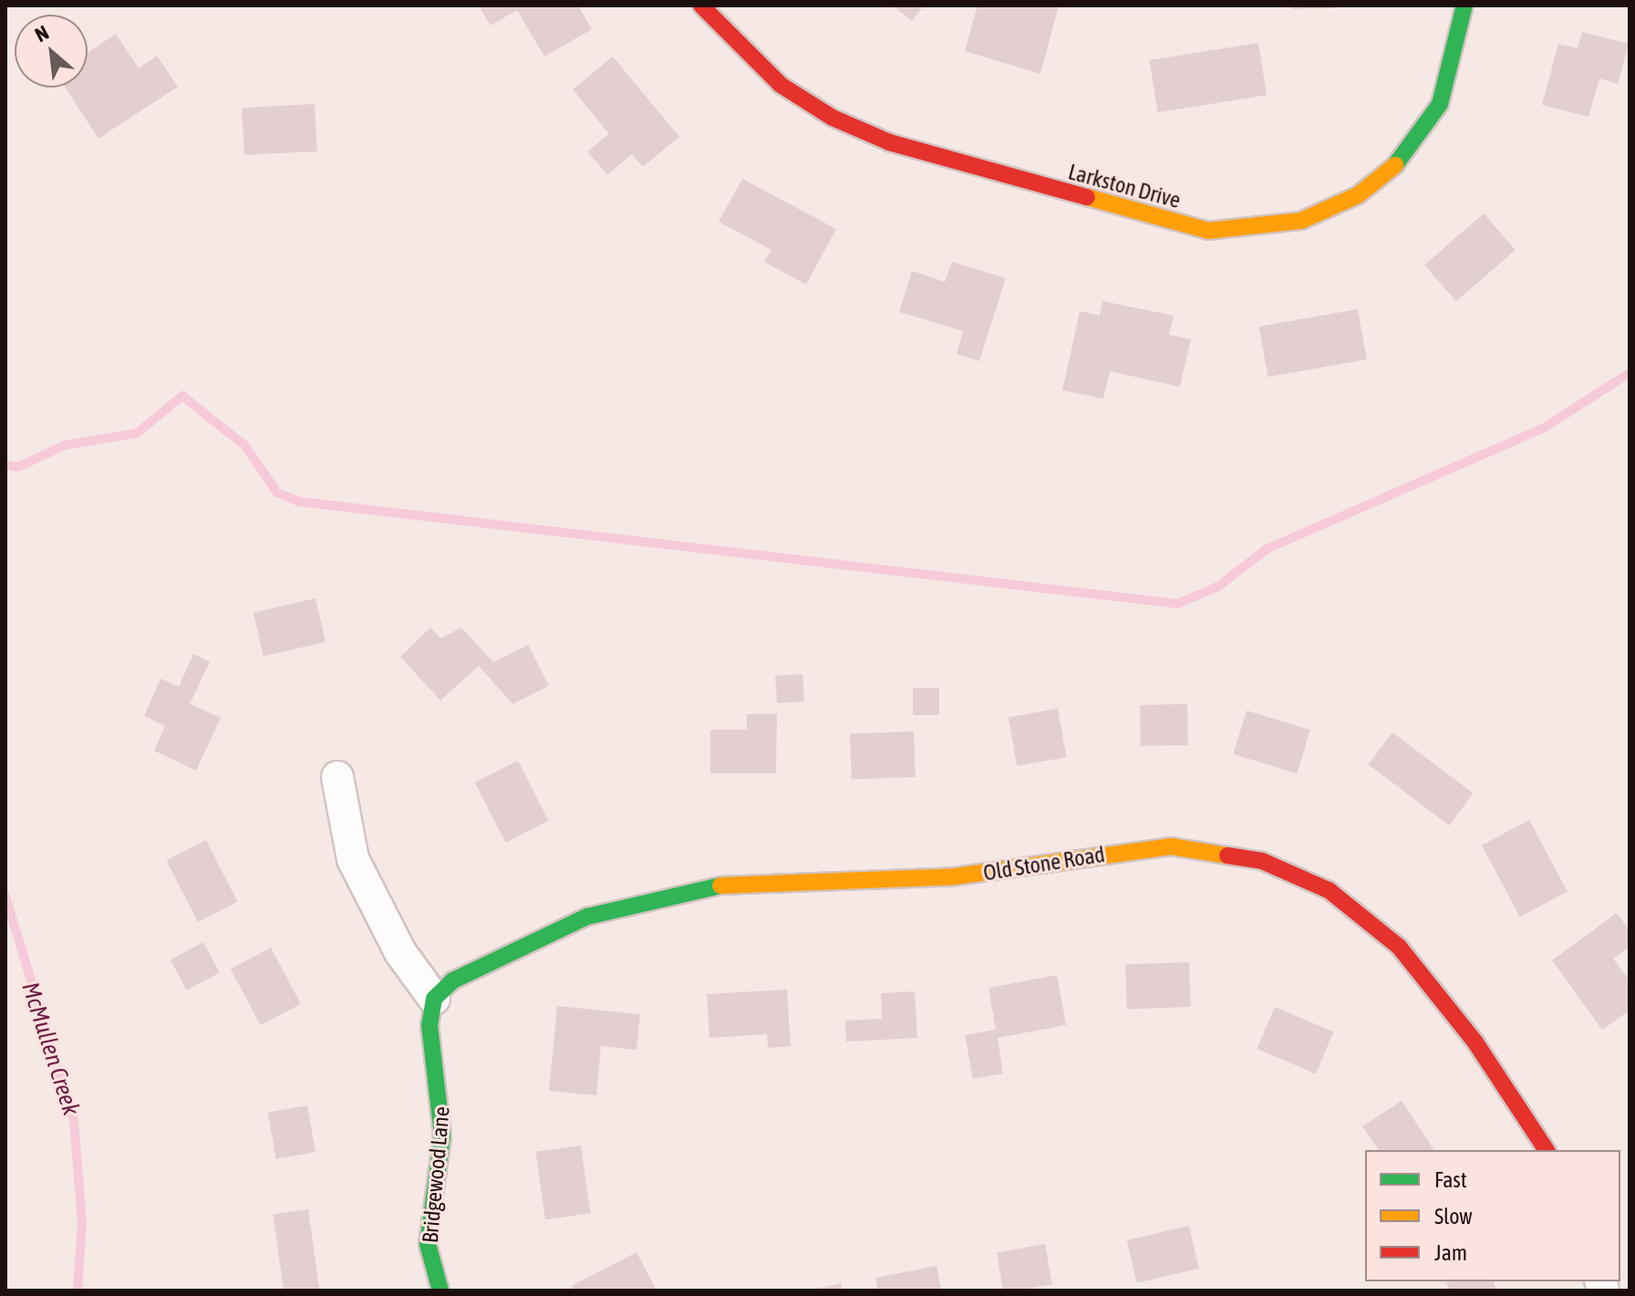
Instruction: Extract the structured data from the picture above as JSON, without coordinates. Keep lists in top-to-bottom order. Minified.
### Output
{"streets":{"street":["Larkston Drive","Old Stone Road","Bridgewood Lane"]},"crossings":[["Old Stone Road","Bridgewood Lane"]],"water":["McMullen Creek"],"legend":["Fast","Slow","Jam"],"north":"top left"}
